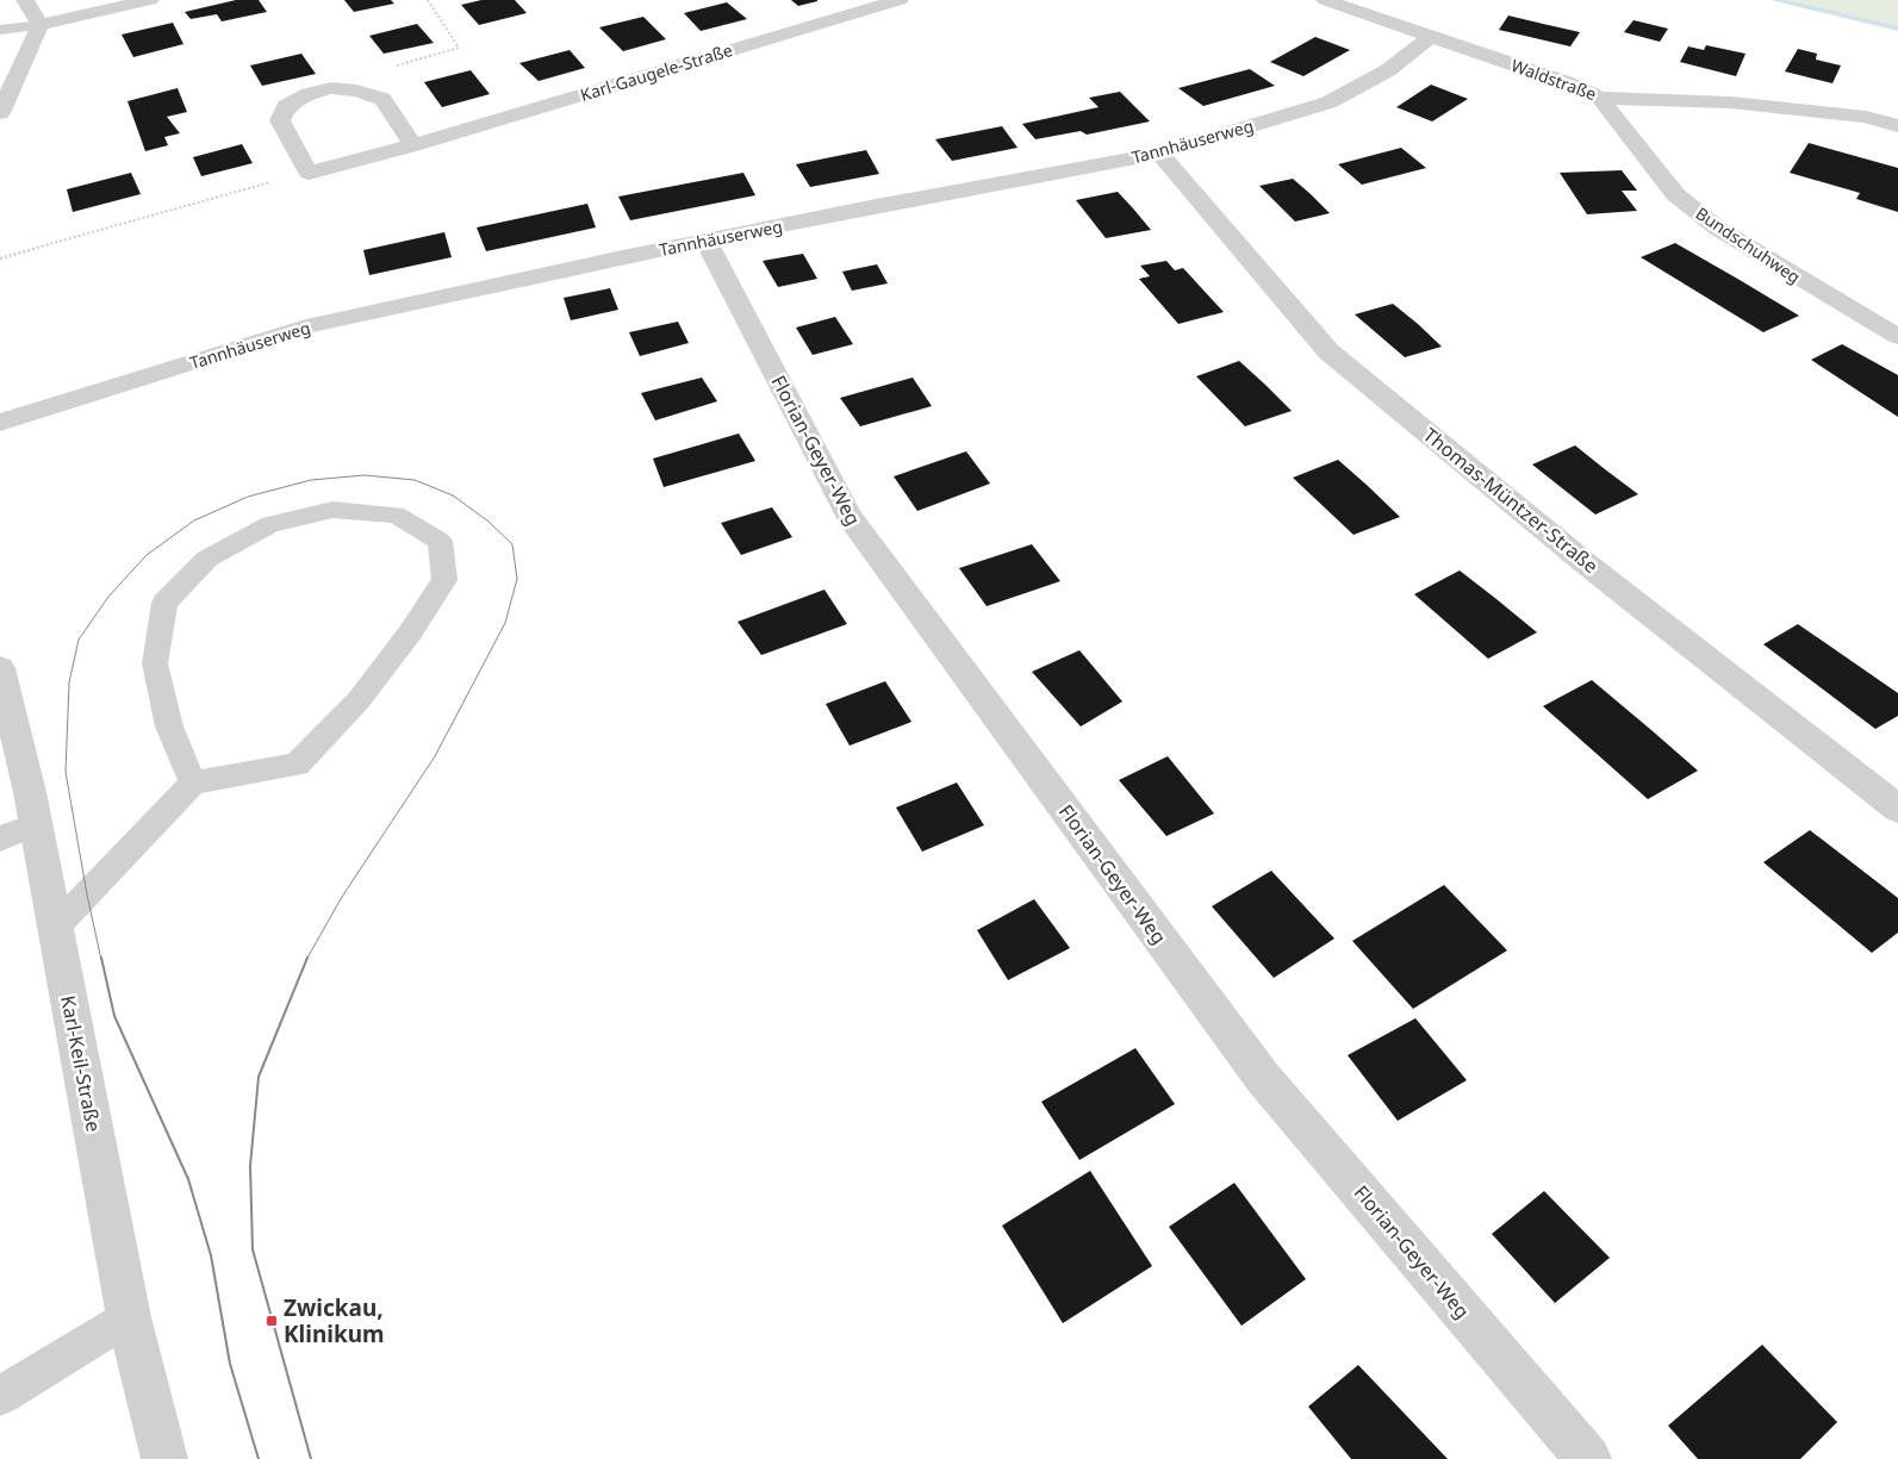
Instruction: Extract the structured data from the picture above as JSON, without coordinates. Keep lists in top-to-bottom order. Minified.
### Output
{"streets":{"street":["Karl-Gaugele-Straße","Waldstraße","Tannhäuserweg","Bundschuhweg","Florian-Geyer-Weg","Thomas-Müntzer-Straße","Karl-Keil-Straße"]},"crossings":[["Waldstraße","Tannhäuserweg"],["Waldstraße","Bundschuhweg"],["Tannhäuserweg","Florian-Geyer-Weg"],["Tannhäuserweg","Thomas-Müntzer-Straße"]],"places":{"transit":["Zwickau, Klinikum"]}}
